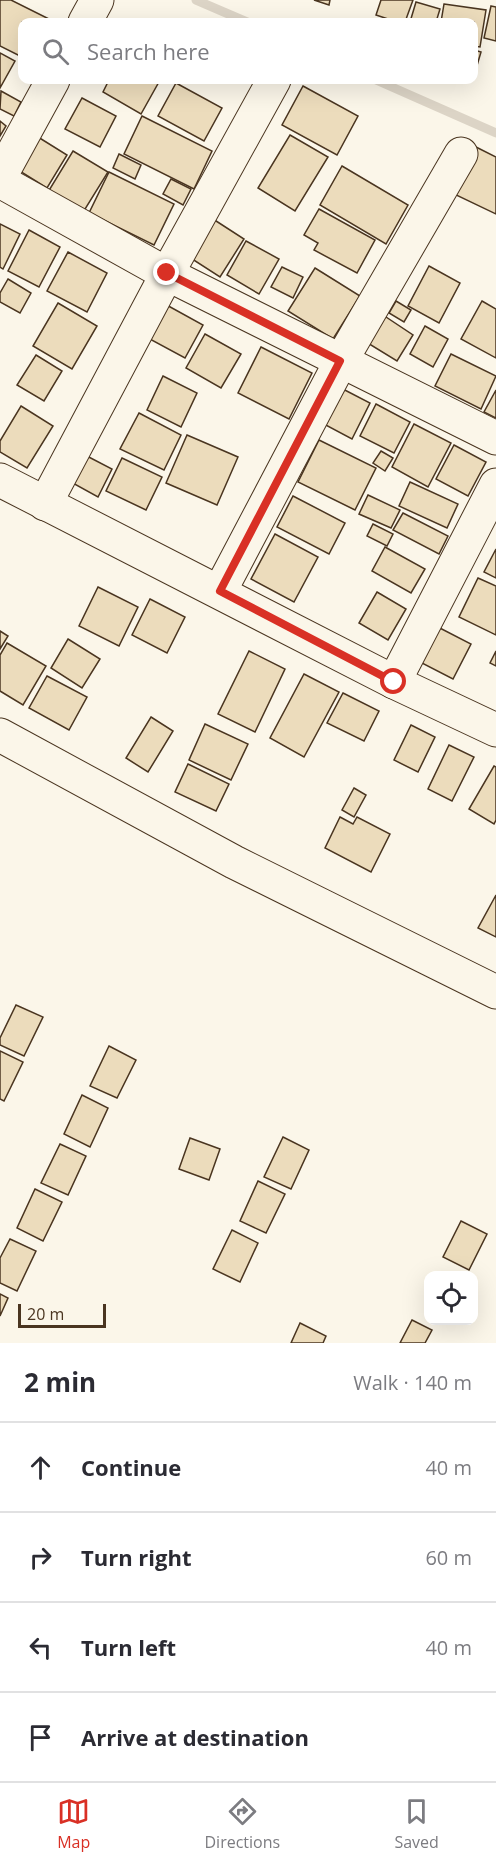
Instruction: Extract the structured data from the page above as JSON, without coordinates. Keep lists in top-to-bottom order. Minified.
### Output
{"scale_bar":"20 m","page":{"search":"Search here","scale":"20 m","heading":["2 min","Walk · 140 m"],"list":[["Continue","40 m"],["Turn right","60 m"],["Turn left","40 m"],"Arrive at destination"],"nav":["Map","Directions","Saved"]}}
